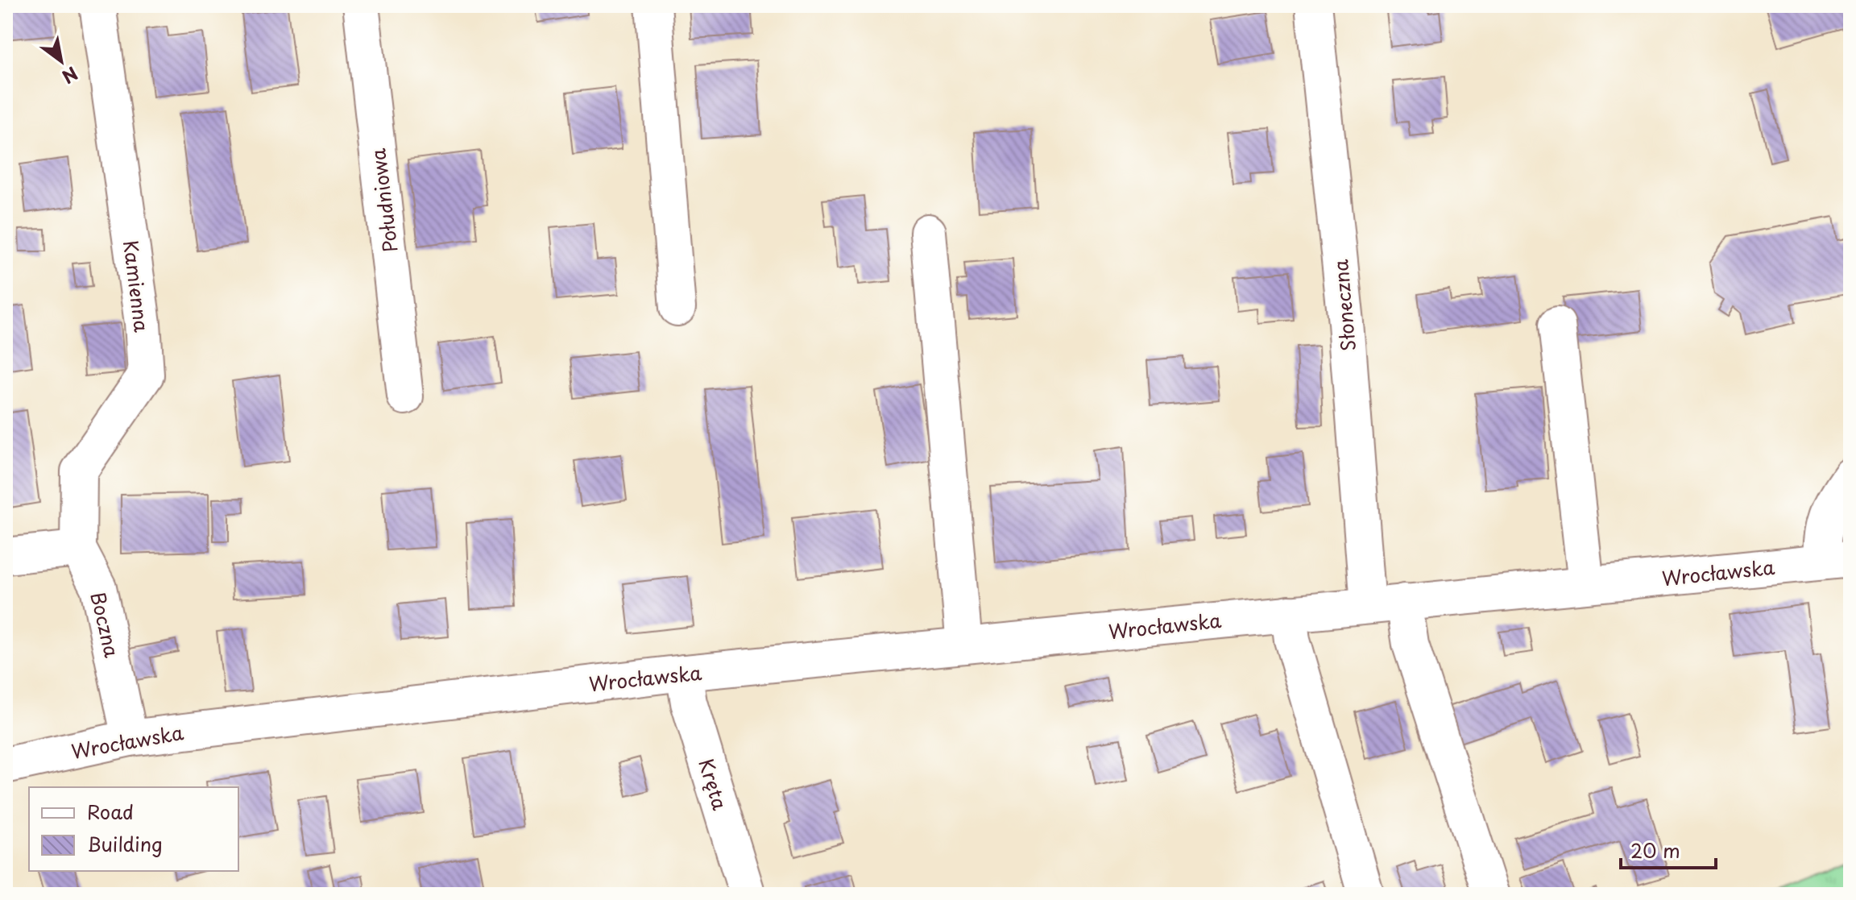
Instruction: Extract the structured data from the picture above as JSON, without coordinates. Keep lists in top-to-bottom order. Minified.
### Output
{"streets":{"street":["Południowa","Kamienna","Słoneczna","Wrocławska","Boczna","Kręta"]},"crossings":[["Kamienna","Boczna"],["Słoneczna","Wrocławska"],["Wrocławska","Boczna"],["Wrocławska","Kręta"]],"legend":["Road","Building"],"scale_bar":"20 m","north":"bottom right"}
